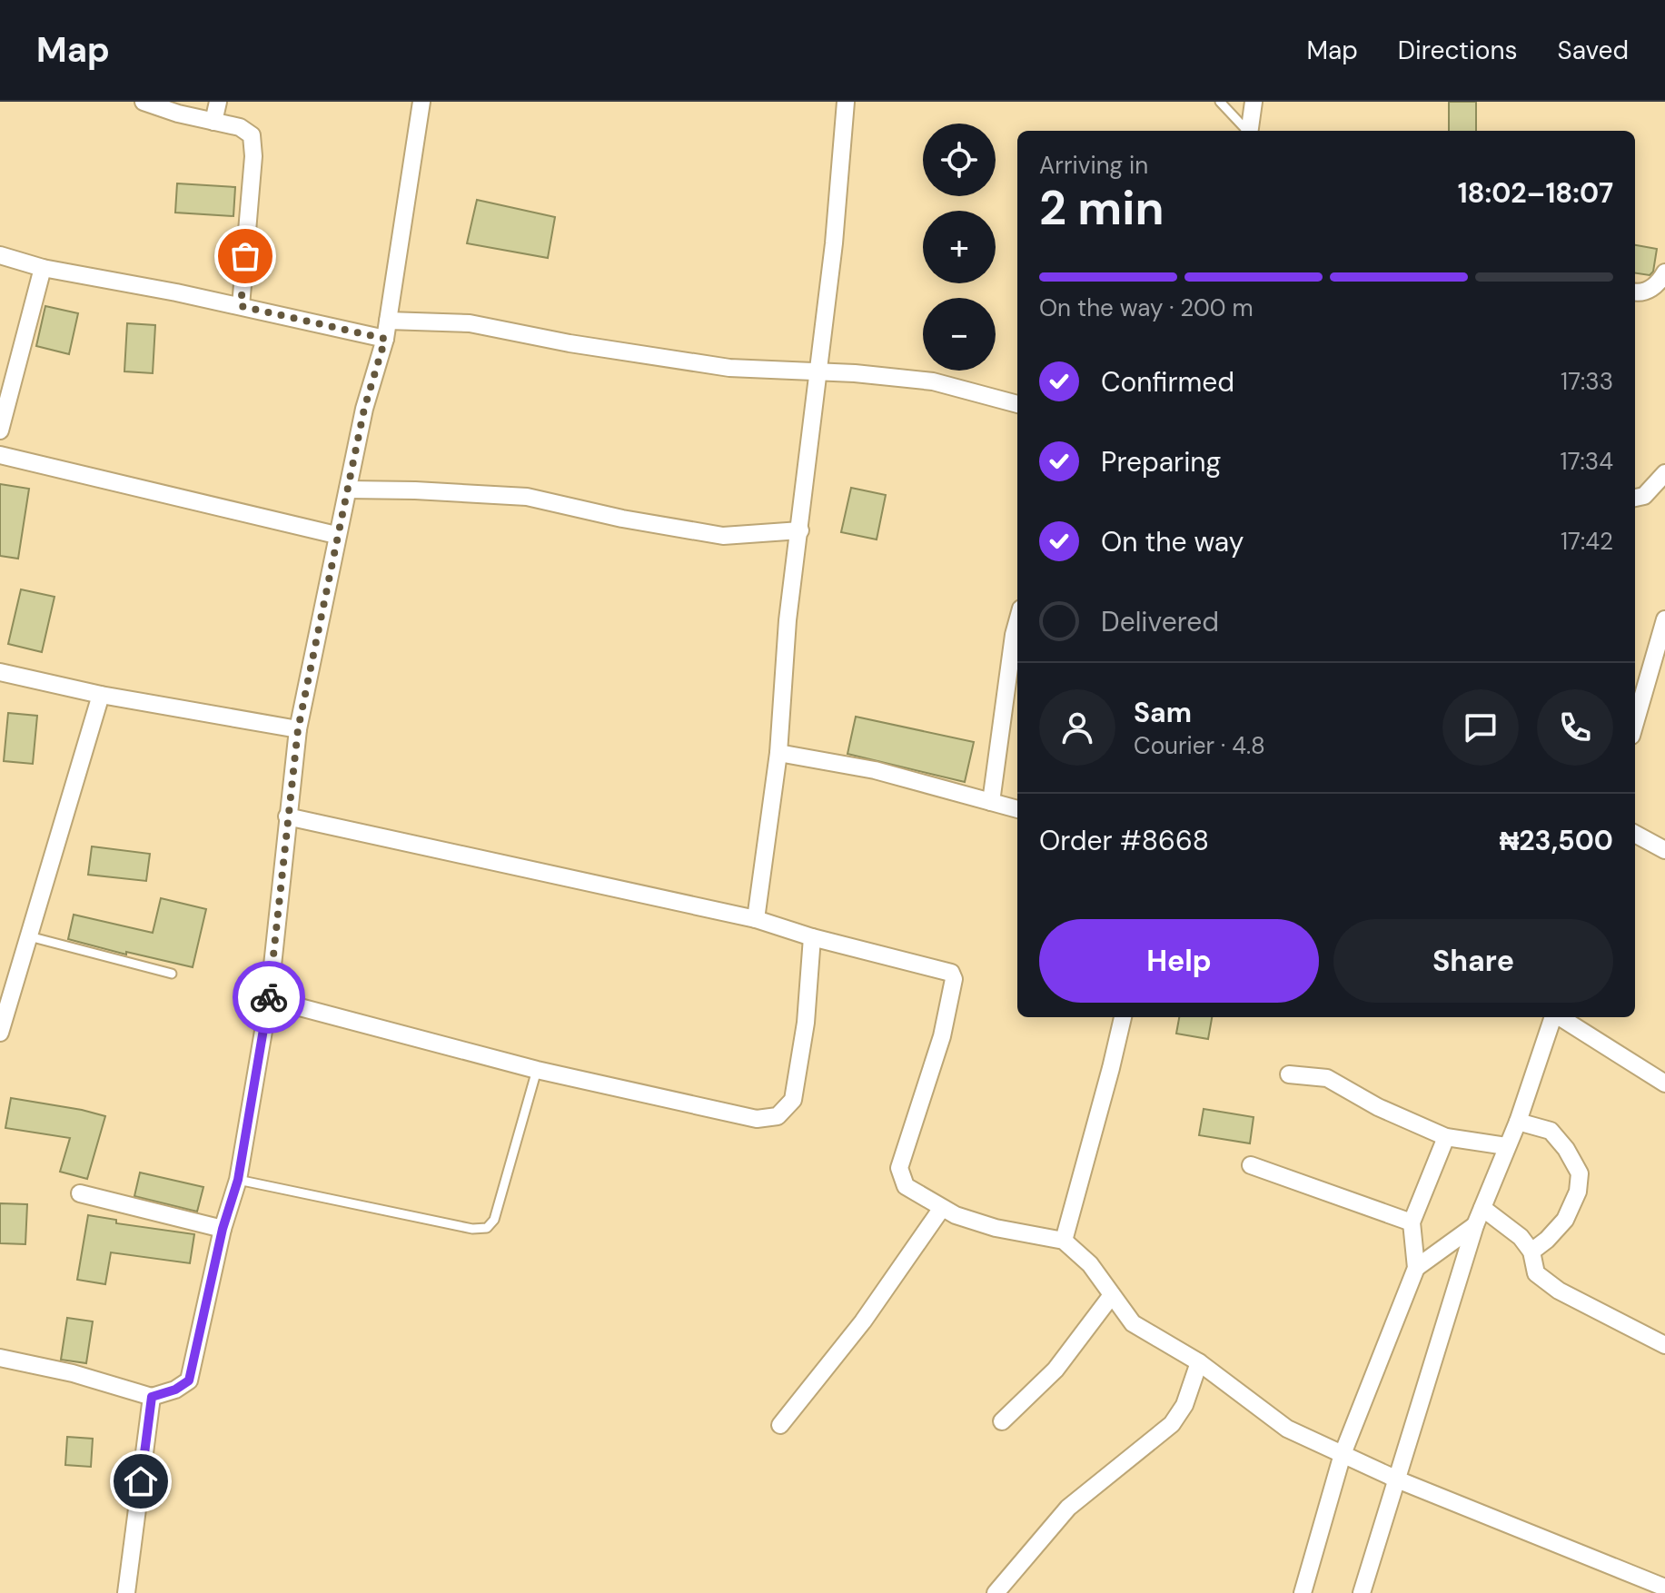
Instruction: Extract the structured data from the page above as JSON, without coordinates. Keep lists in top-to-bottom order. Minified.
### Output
{"page":{"header":"Map","nav":["Map","Directions","Saved"],"map_buttons":["+","−"],"heading":["2 min","Arriving in","18:02–18:07"],"panel":["Sam","Courier · 4.8","Order #8668","₦23,500"],"bar":"On the way · 200 m","list":[["Confirmed","17:33"],["Preparing","17:34"],["On the way","17:42"],"Delivered"],"buttons":["Help","Share"]}}
